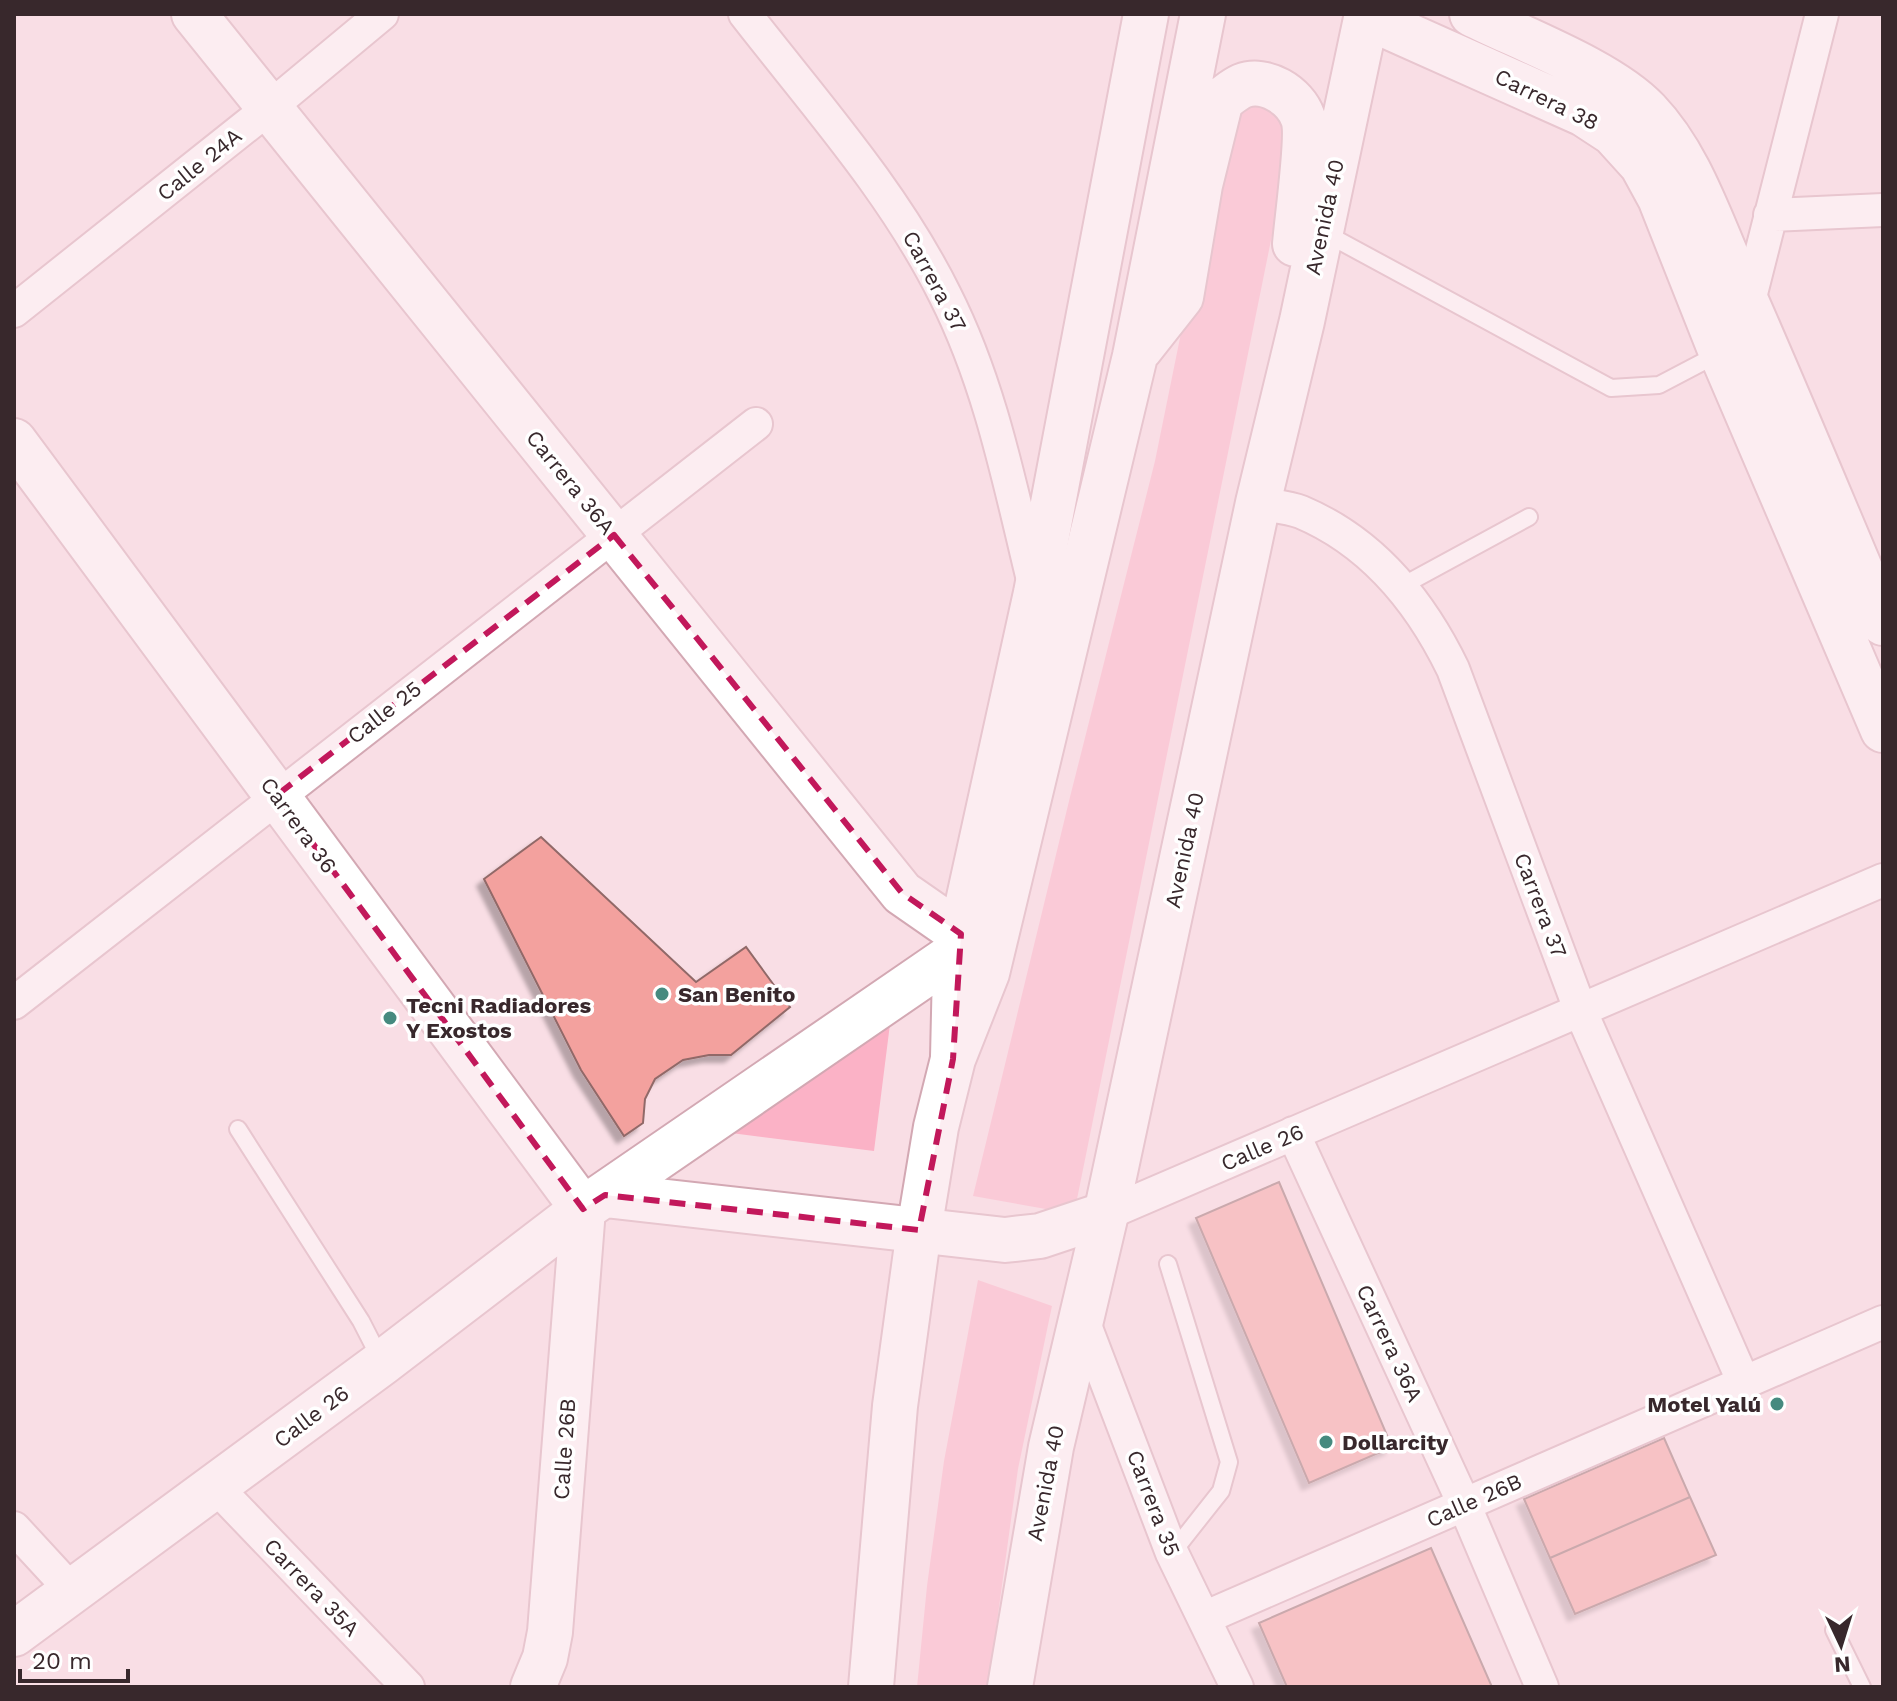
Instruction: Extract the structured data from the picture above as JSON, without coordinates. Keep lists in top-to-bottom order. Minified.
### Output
{"streets":{"main road":["Carrera 38","Avenida 40","Carrera 36A","Carrera 36","Calle 26","Calle 26B"],"street":["Calle 24A","Carrera 37","Calle 25","Carrera 35","Carrera 35A"]},"crossings":[["Carrera 38","Avenida 40"],["Calle 24A","Carrera 36A"],["Avenida 40","Carrera 37"],["Avenida 40","Calle 26"],["Avenida 40","Carrera 35"],["Carrera 37","Calle 26"],["Carrera 37","Calle 26B"],["Carrera 36A","Calle 25"],["Carrera 36A","Calle 26"],["Carrera 36A","Calle 26B"],["Calle 25","Carrera 36"],["Carrera 36","Calle 26"],["Carrera 36","Calle 26B"],["Calle 26","Calle 26B"],["Calle 26","Carrera 35A"],["Calle 26B","Carrera 35"]],"places":["San Benito","Tecni Radiadores Y Exostos","Motel Yalú","Dollarcity"],"scale_bar":"20 m","north":"bottom"}
